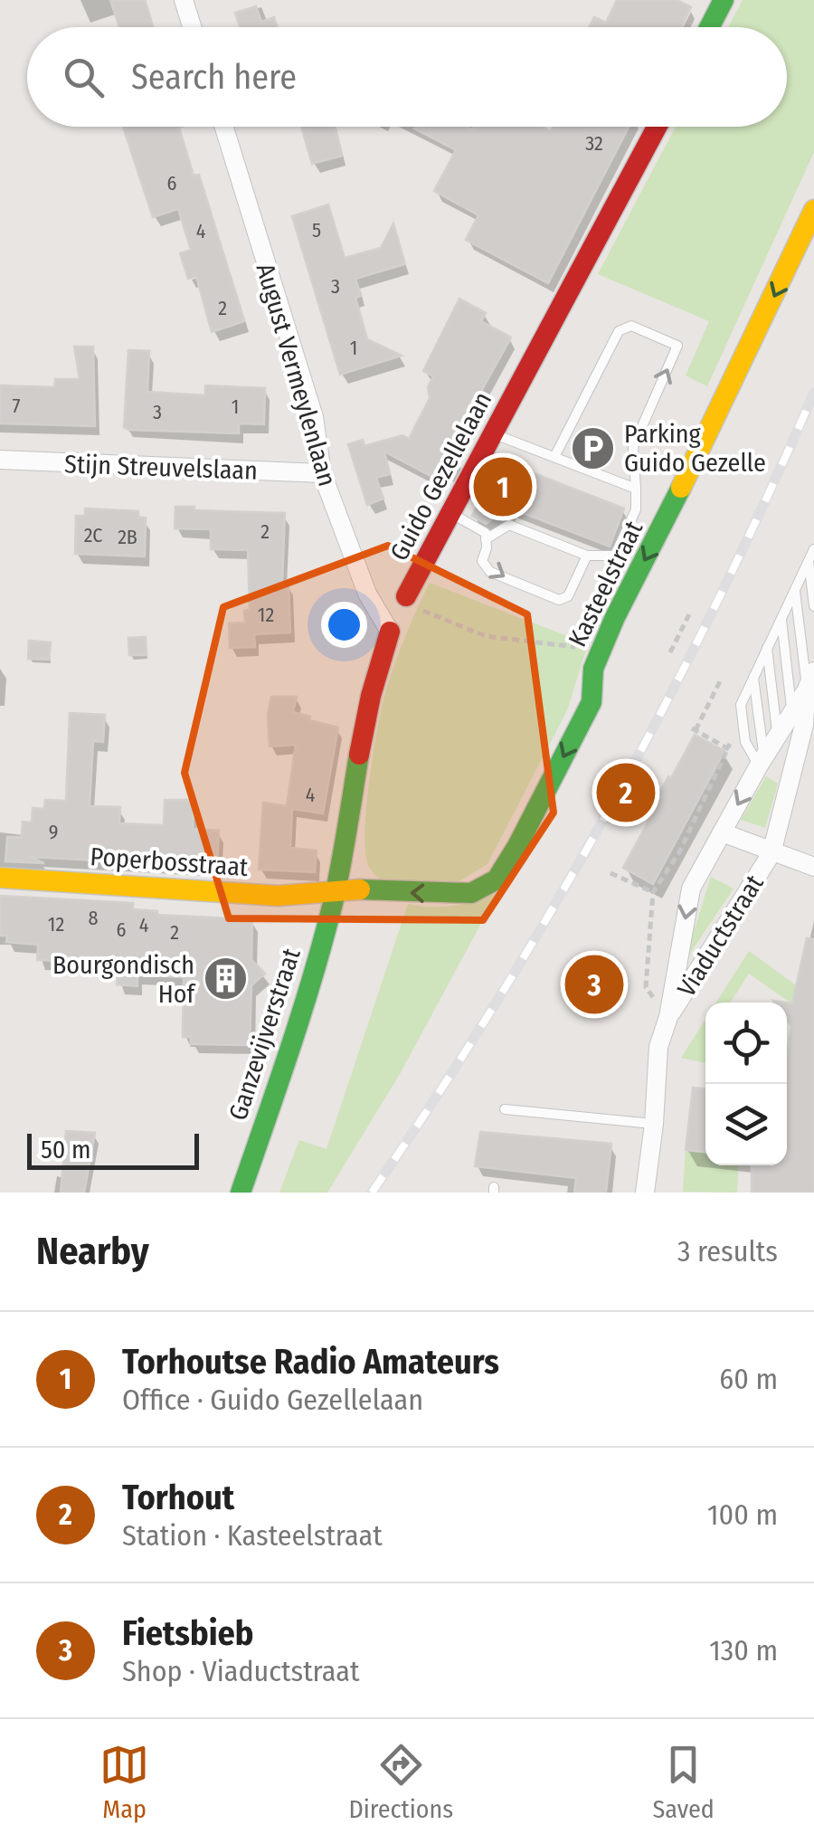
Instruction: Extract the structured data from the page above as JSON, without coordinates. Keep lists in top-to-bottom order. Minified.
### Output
{"streets":{"street":["August Vermeylenlaan","Stijn Streuvelslaan","Guido Gezellelaan","Kasteelstraat","Poperbosstraat","Viaductstraat","Ganzevijverstraat"]},"crossings":[["August Vermeylenlaan","Stijn Streuvelslaan"],["August Vermeylenlaan","Guido Gezellelaan"],["Guido Gezellelaan","Kasteelstraat"],["Guido Gezellelaan","Poperbosstraat"],["Guido Gezellelaan","Ganzevijverstraat"],["Kasteelstraat","Poperbosstraat"],["Kasteelstraat","Ganzevijverstraat"],["Poperbosstraat","Ganzevijverstraat"]],"one_way":["Kasteelstraat"],"places":{"parking":["Parking Guido Gezelle"],"building":["Bourgondisch Hof"]},"house_numbers":["32","6","5","4","3","2","1","7","1","3","2","2C","2B","12","4","9","8","12","4","6","2"],"scale_bar":"50 m","page":{"search":"Search here","pins":["1","2","3"],"scale":"50 m","heading":["Nearby","3 results"],"list":[{"mark":"1","name":"Torhoutse Radio Amateurs","note":"Office · Guido Gezellelaan","value":"60 m"},{"mark":"2","name":"Torhout","note":"Station · Kasteelstraat","value":"100 m"},{"mark":"3","name":"Fietsbieb","note":"Shop · Viaductstraat","value":"130 m"}],"nav":["Map","Directions","Saved"]}}
